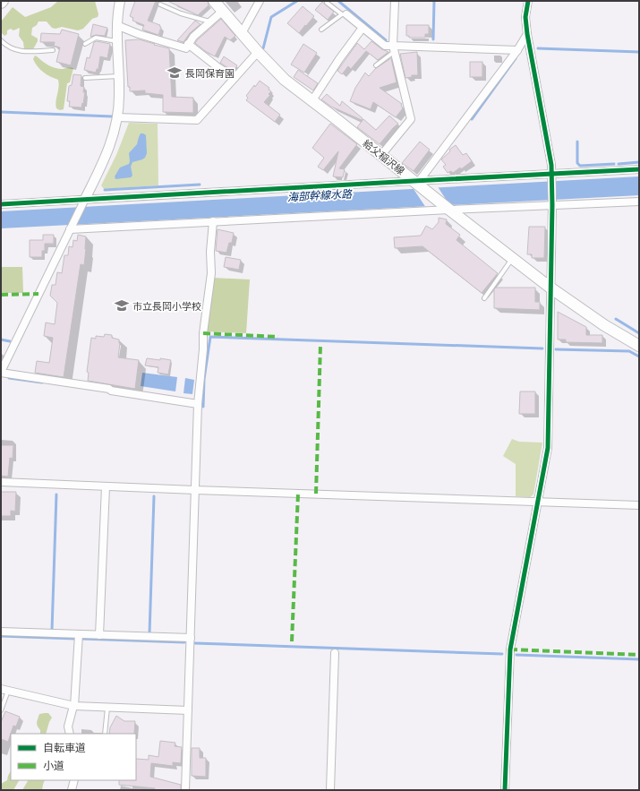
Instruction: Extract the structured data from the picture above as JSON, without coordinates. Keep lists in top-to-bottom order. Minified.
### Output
{"streets":{"main road":["給父稲沢線"]},"water":["海部幹線水路"],"places":{"school or university":["長岡保育園","市立長岡小学校"]},"legend":["自転車道","小道"]}
